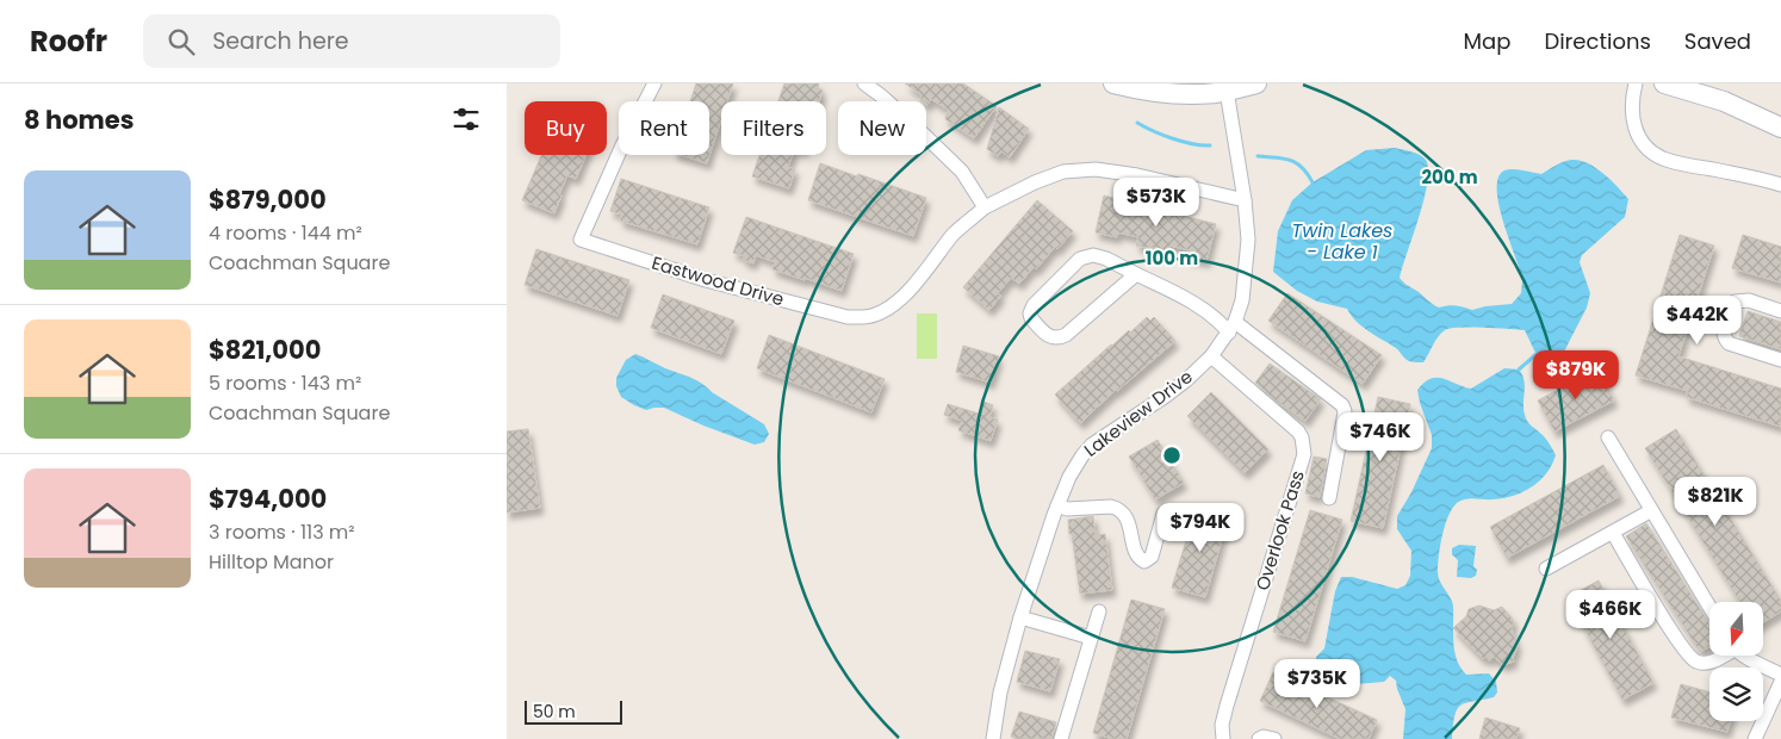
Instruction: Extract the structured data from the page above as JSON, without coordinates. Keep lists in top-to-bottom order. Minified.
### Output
{"streets":{"street":["Eastwood Drive","Lakeview Drive","Overlook Pass"]},"crossings":[["Eastwood Drive","Lakeview Drive"],["Lakeview Drive","Overlook Pass"]],"water":["Twin Lakes - Lake 1"],"scale_bar":"50 m","north":"bottom","page":{"header":"Roofr","search":"Search here","nav":["Map","Directions","Saved"],"heading":"8 homes","chip":["Buy","Rent","Filters","New"],"list":[{"name":"$879,000","note":"4 rooms · 144 m² · Coachman Square"},{"name":"$821,000","note":"5 rooms · 143 m² · Coachman Square"},{"name":"$794,000","note":"3 rooms · 113 m² · Hilltop Manor"}],"price":["$573K","$442K","$879K","$746K","$821K","$794K","$466K","$735K"],"scale":"50 m"},"rings":["200 m","100 m"]}
